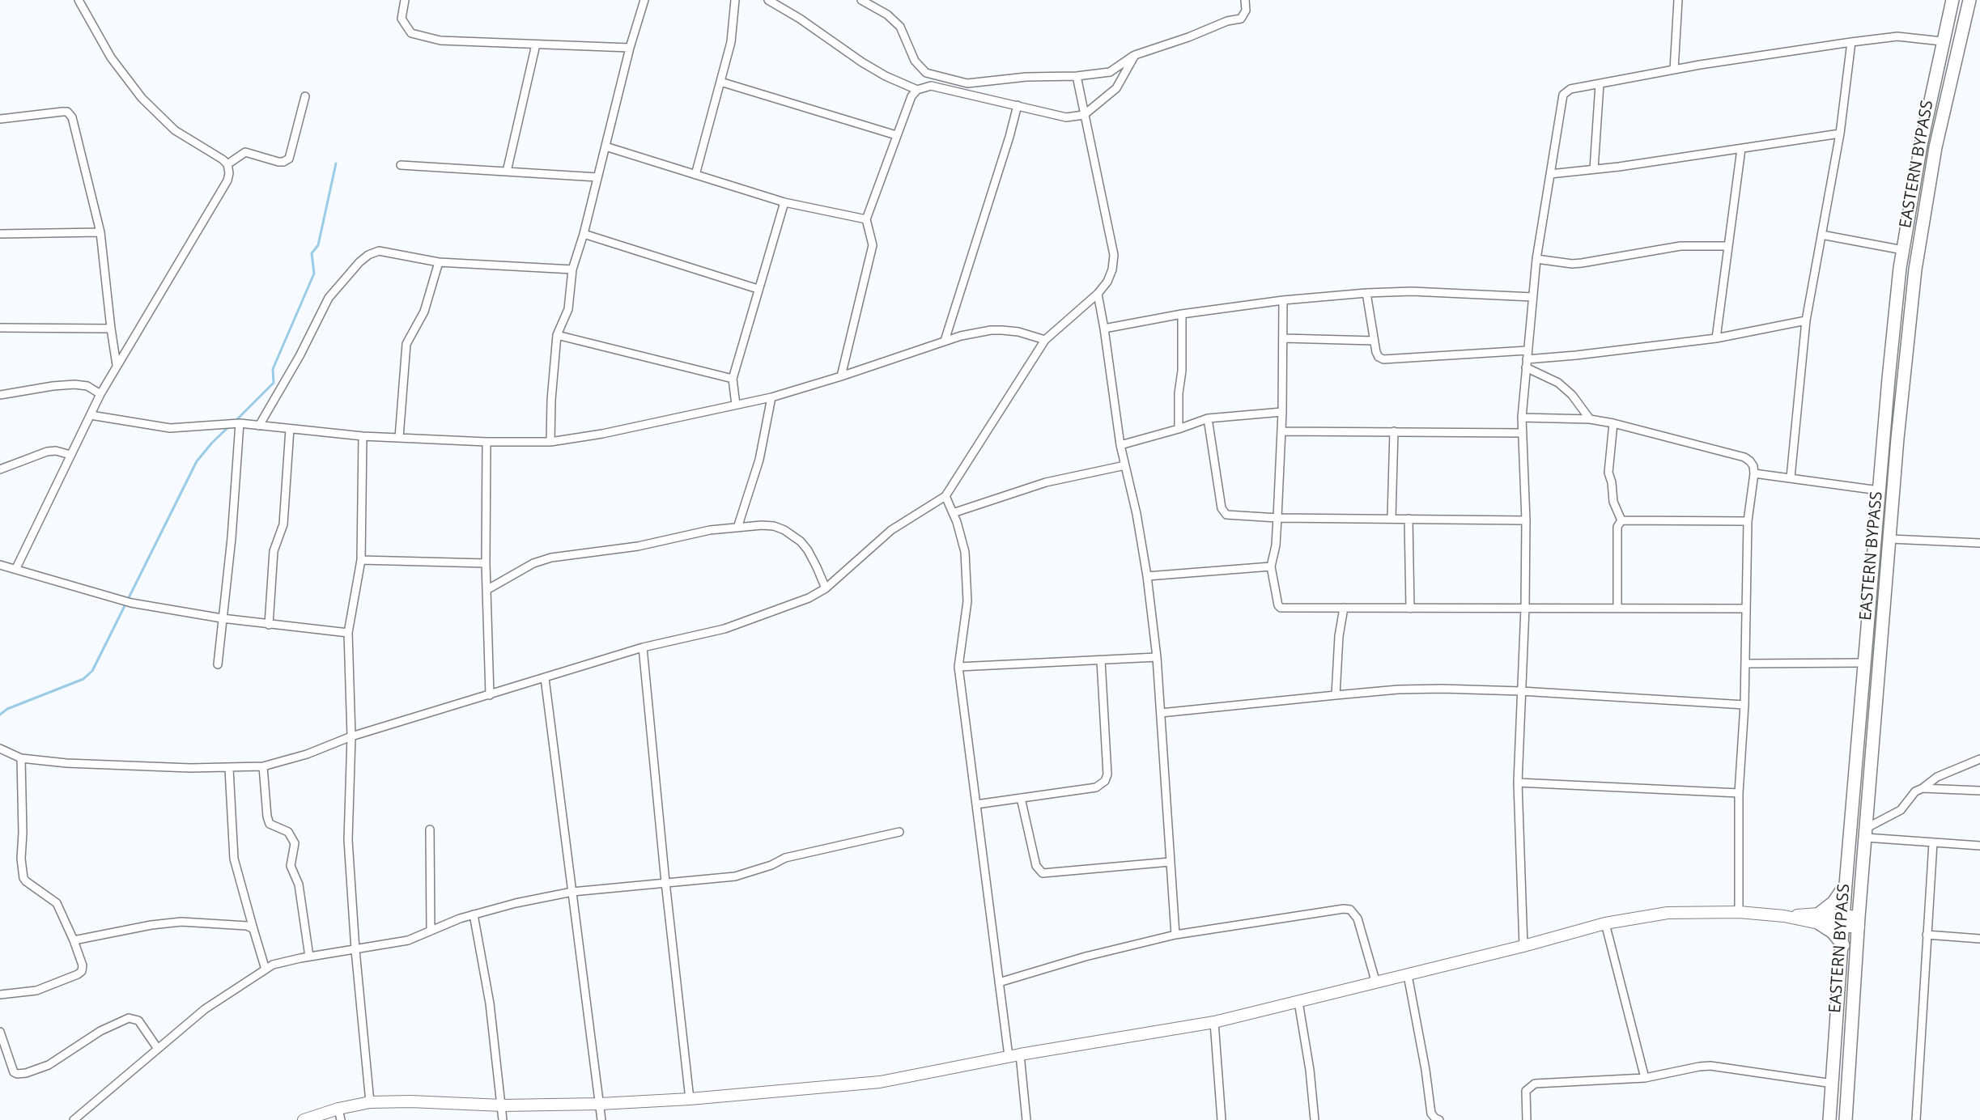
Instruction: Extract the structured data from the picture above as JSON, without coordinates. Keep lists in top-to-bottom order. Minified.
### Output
{"streets":{"main road":["EASTERN BYPASS"]}}
